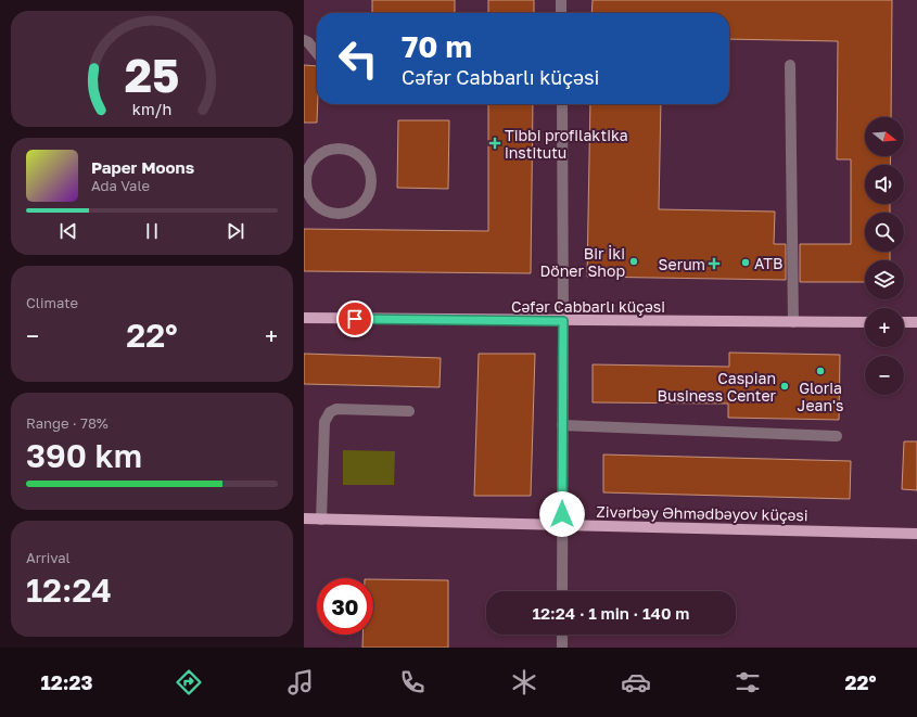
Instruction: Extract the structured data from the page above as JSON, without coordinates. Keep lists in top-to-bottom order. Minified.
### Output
{"streets":{"main road":["Cəfər Cabbarlı küçəsi","Zivərbəy Əhmədbəyov küçəsi"]},"places":{"health":["Tibbi profilaktika institutu","Serum"],"other":["Bir İki Döner Shop","ATB","Gloria Jean's","Caspian Business Center"]},"north":"right","page":{"turn":["70 m","Cəfər Cabbarlı küçəsi"],"map_buttons":["+","−"],"song":["Paper Moons","Ada Vale"],"tile":["Climate",["Range · 78%","390 km"],["Arrival","12:24"]],"heat":["−","22°","+"],"limit":"30","trip":"12:24 · 1 min · 140 m","tabs":["12:23","22°"],"gauge":["25","km/h"]}}
